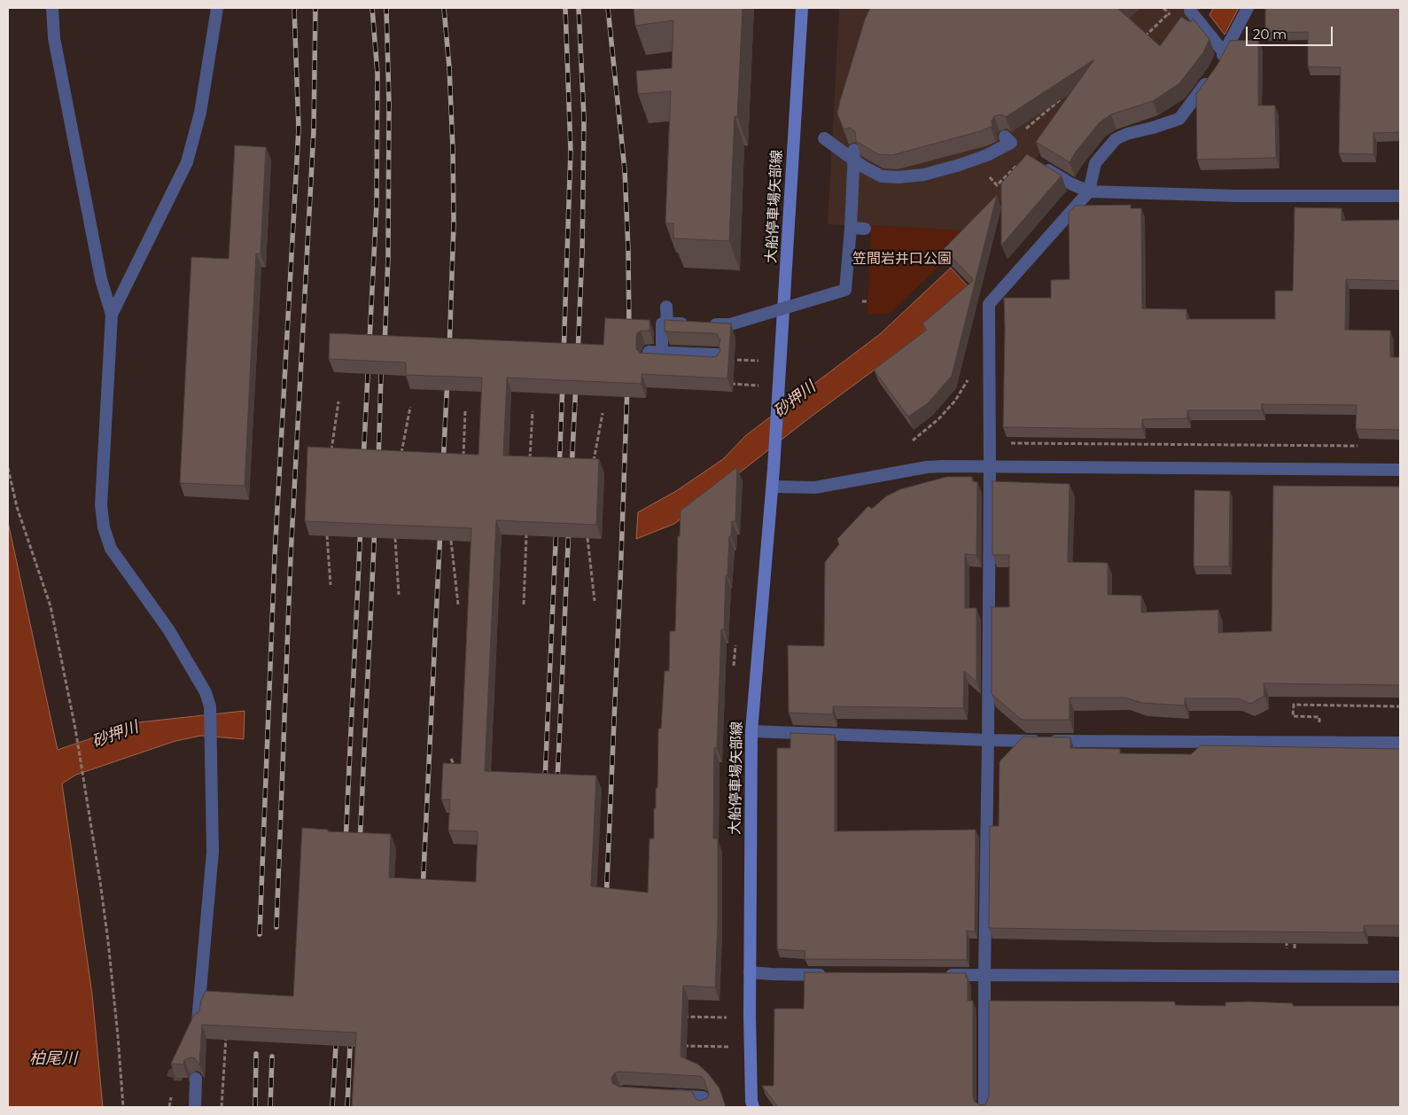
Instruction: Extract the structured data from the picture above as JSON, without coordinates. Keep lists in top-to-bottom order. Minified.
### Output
{"streets":{"main road":["大船停車場矢部線"]},"water":["砂押川","柏尾川"],"parks":["笠間岩井口公園"],"scale_bar":"20 m"}
